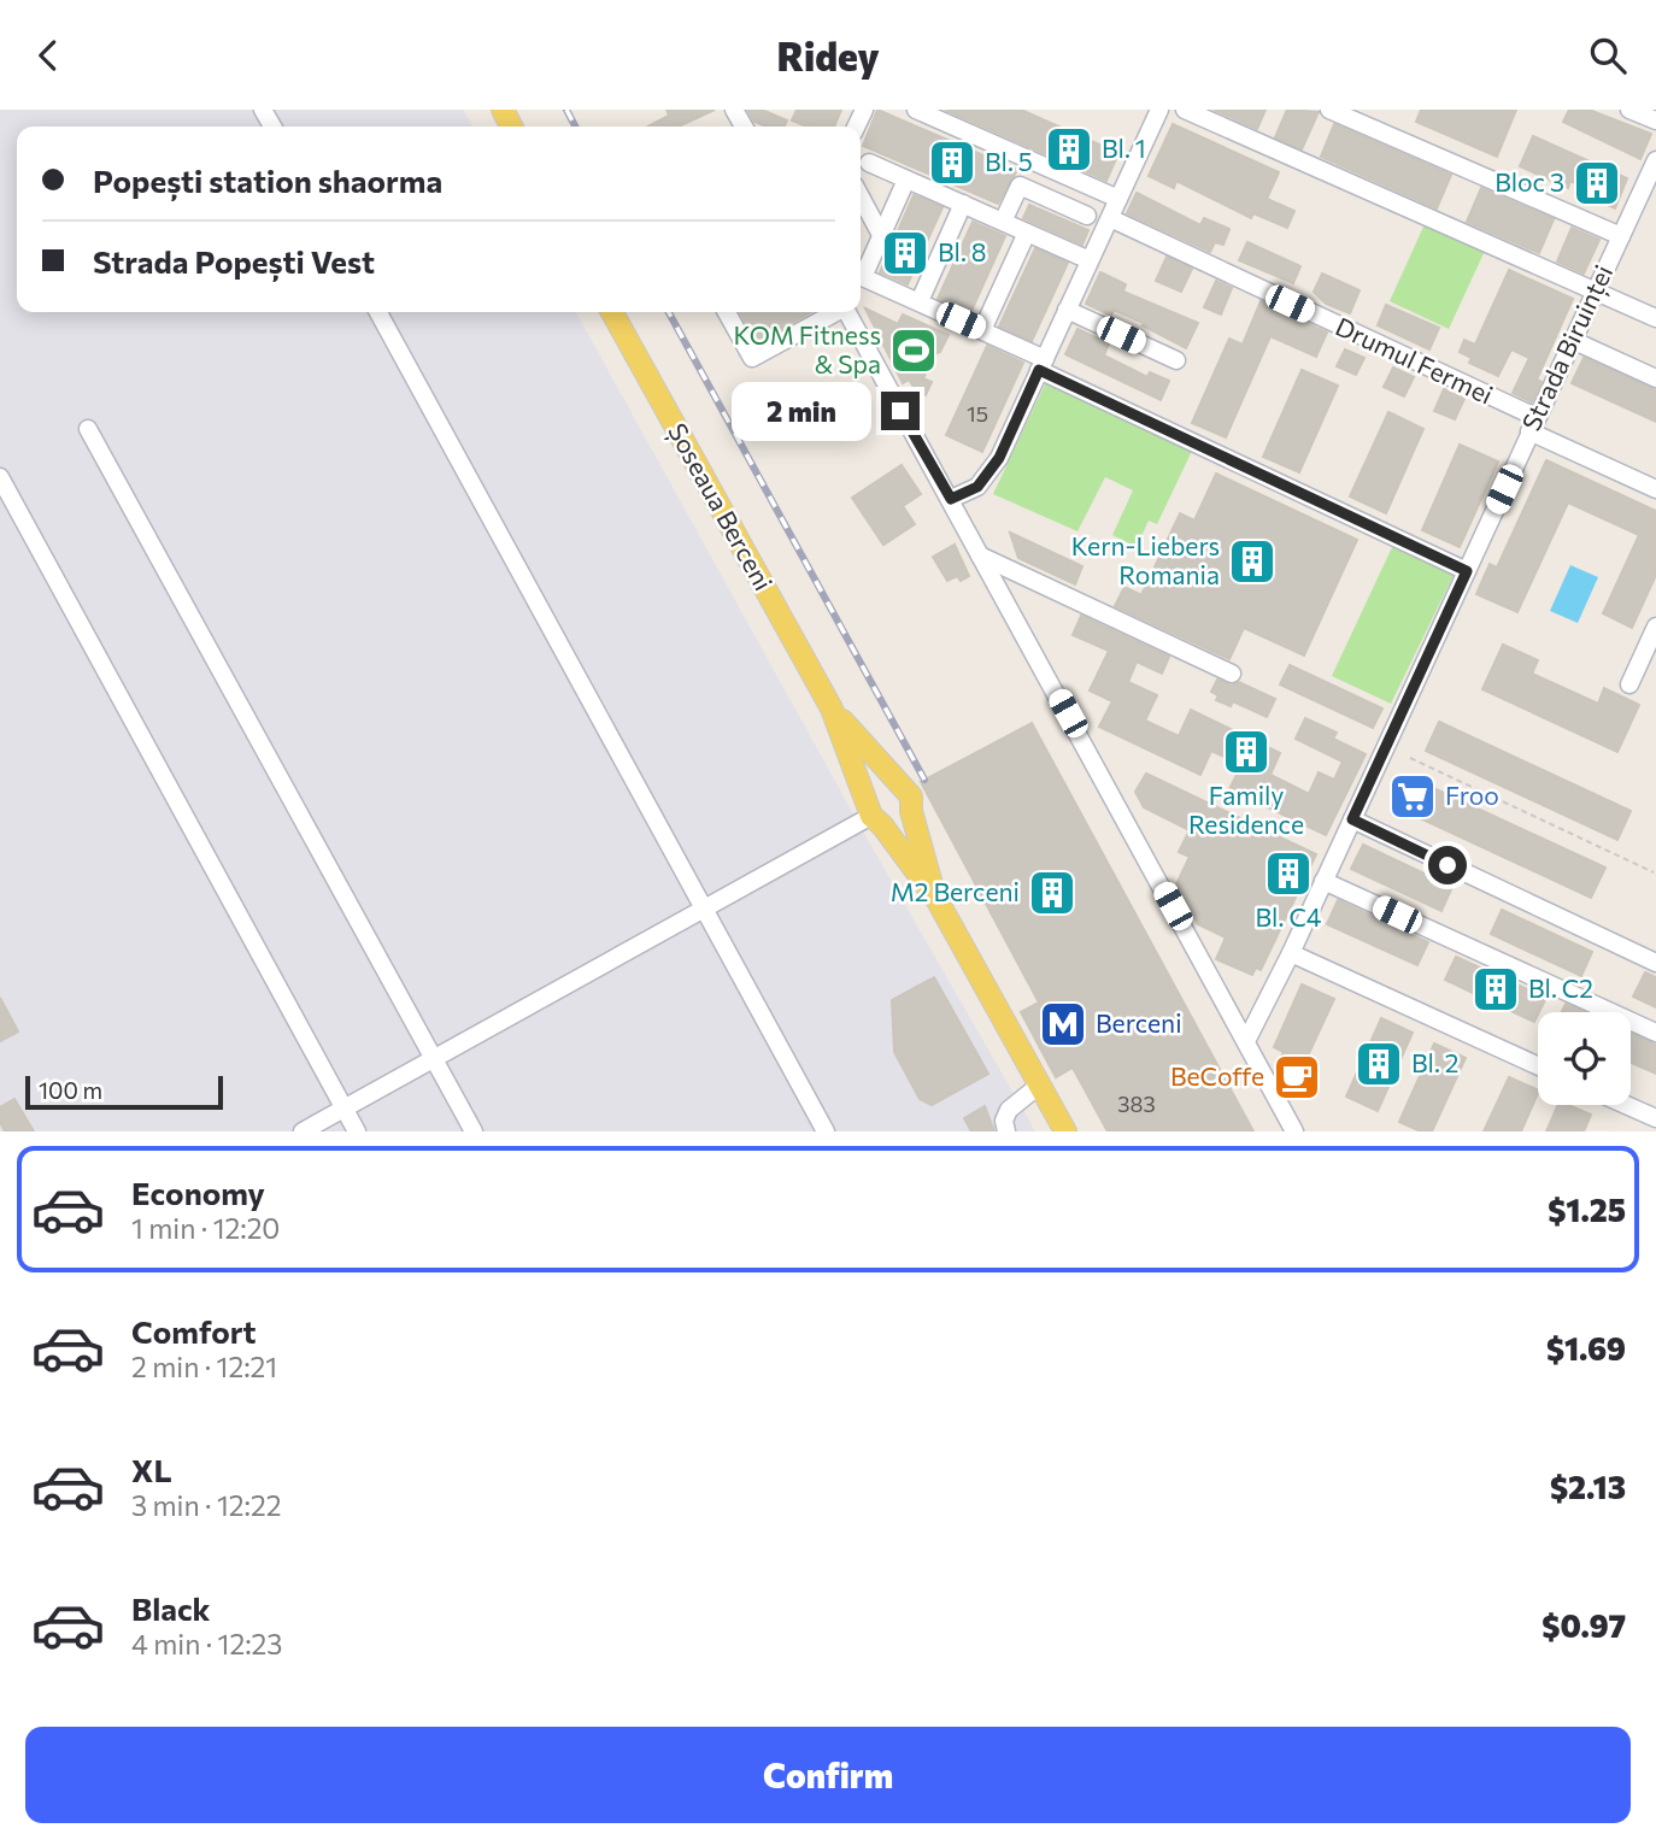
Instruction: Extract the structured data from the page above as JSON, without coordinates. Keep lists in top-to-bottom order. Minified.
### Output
{"streets":{"main road":["Șoseaua Berceni"],"street":["Strada Biruinței","Drumul Fermei"]},"crossings":[["Strada Biruinței","Drumul Fermei"]],"places":{"building":["Bl. 1","Bl. 5","Bloc 3","Bl. 8","Kern-Liebers Romania","Family Residence","Bl. C4","M2 Berceni","Bl. C2","Bl. 2"],"sports":["KOM Fitness & Spa"],"supermarket":["Froo"],"metro station":["Berceni"],"cafe":["BeCoffe"]},"house_numbers":["15","383"],"scale_bar":"100 m","page":{"header":"Ridey","banner":["Popești station shaorma","Strada Popești Vest"],"bubble":"2 min","scale":"100 m","list":[{"name":"Economy","note":"1 min · 12:20","value":"$1.25"},{"name":"Comfort","note":"2 min · 12:21","value":"$1.69"},{"name":"XL","note":"3 min · 12:22","value":"$2.13"},{"name":"Black","note":"4 min · 12:23","value":"$0.97"}],"buttons":"Confirm"}}
